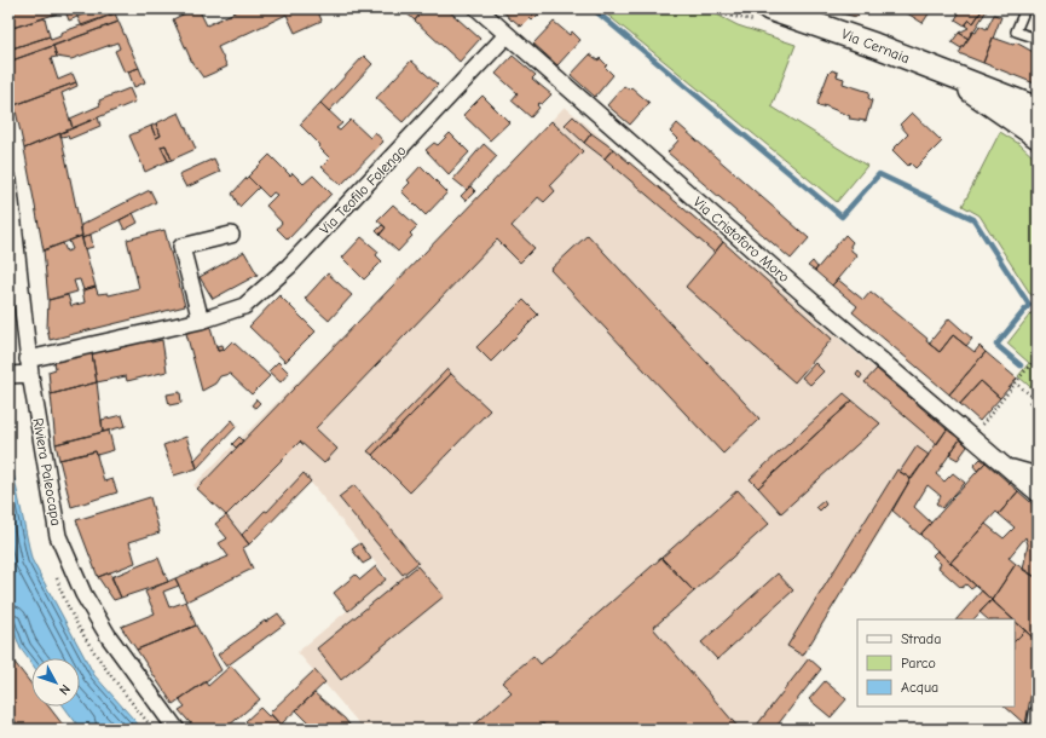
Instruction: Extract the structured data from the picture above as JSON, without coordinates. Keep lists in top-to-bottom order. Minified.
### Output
{"streets":{"main road":["Via Cernaia"],"street":["Via Teofilo Folengo","Via Cristoforo Moro","Riviera Paleocapa"]},"crossings":[["Via Teofilo Folengo","Via Cristoforo Moro"],["Via Teofilo Folengo","Riviera Paleocapa"]],"legend":["Strada","Parco","Acqua"],"north":"bottom right"}
